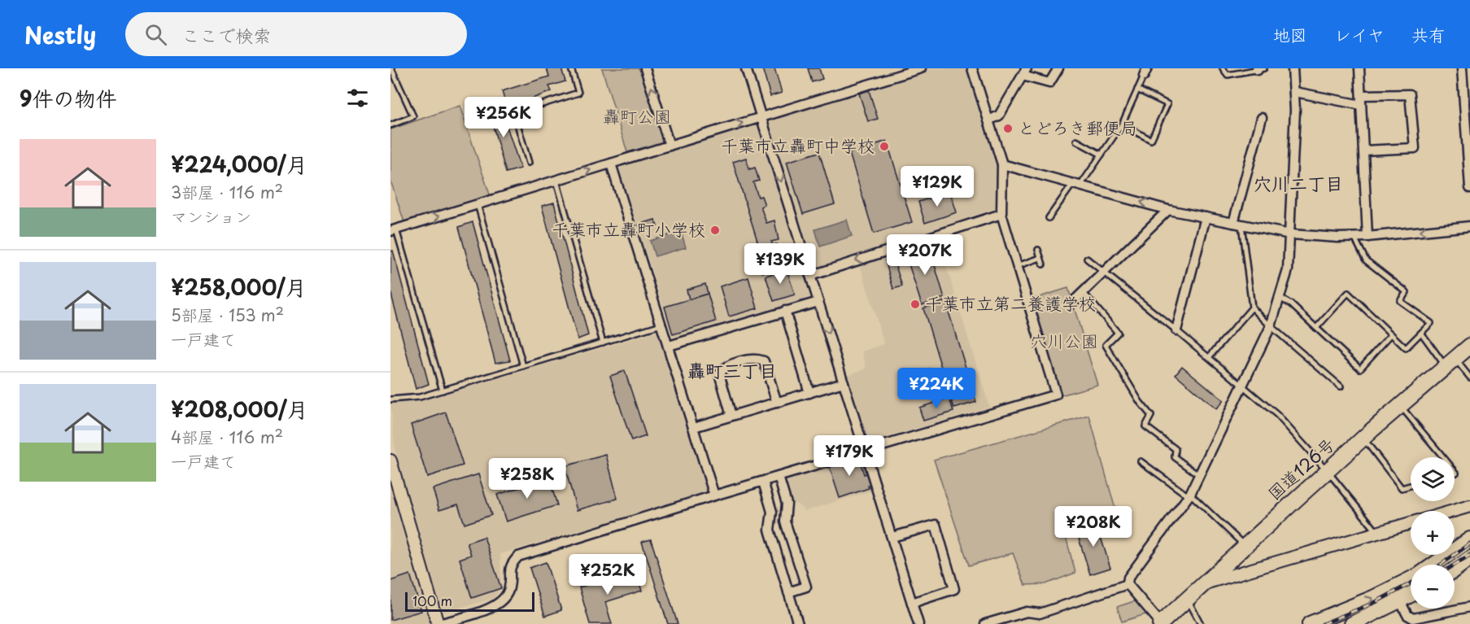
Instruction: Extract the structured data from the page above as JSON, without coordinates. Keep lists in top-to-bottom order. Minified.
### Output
{"streets":{"highway":["国道126号"]},"districts":["穴川二丁目","轟町三丁目"],"parks":["轟町公園","穴川公園"],"places":["とどろき郵便局","千葉市立轟町中学校","千葉市立轟町小学校","千葉市立第二養護学校"],"scale_bar":"100 m","page":{"header":"Nestly","search":"ここで検索","nav":["地図","レイヤ","共有"],"heading":"9件の物件","price":["¥256K","¥129K","¥207K","¥139K","¥224K","¥179K","¥258K","¥208K","¥252K"],"list":[{"name":"¥224,000/月","note":"3部屋 · 116 m² · マンション"},{"name":"¥258,000/月","note":"5部屋 · 153 m² · 一戸建て"},{"name":"¥208,000/月","note":"4部屋 · 116 m² · 一戸建て"}],"map_buttons":["+","−"],"scale":"100 m"}}
